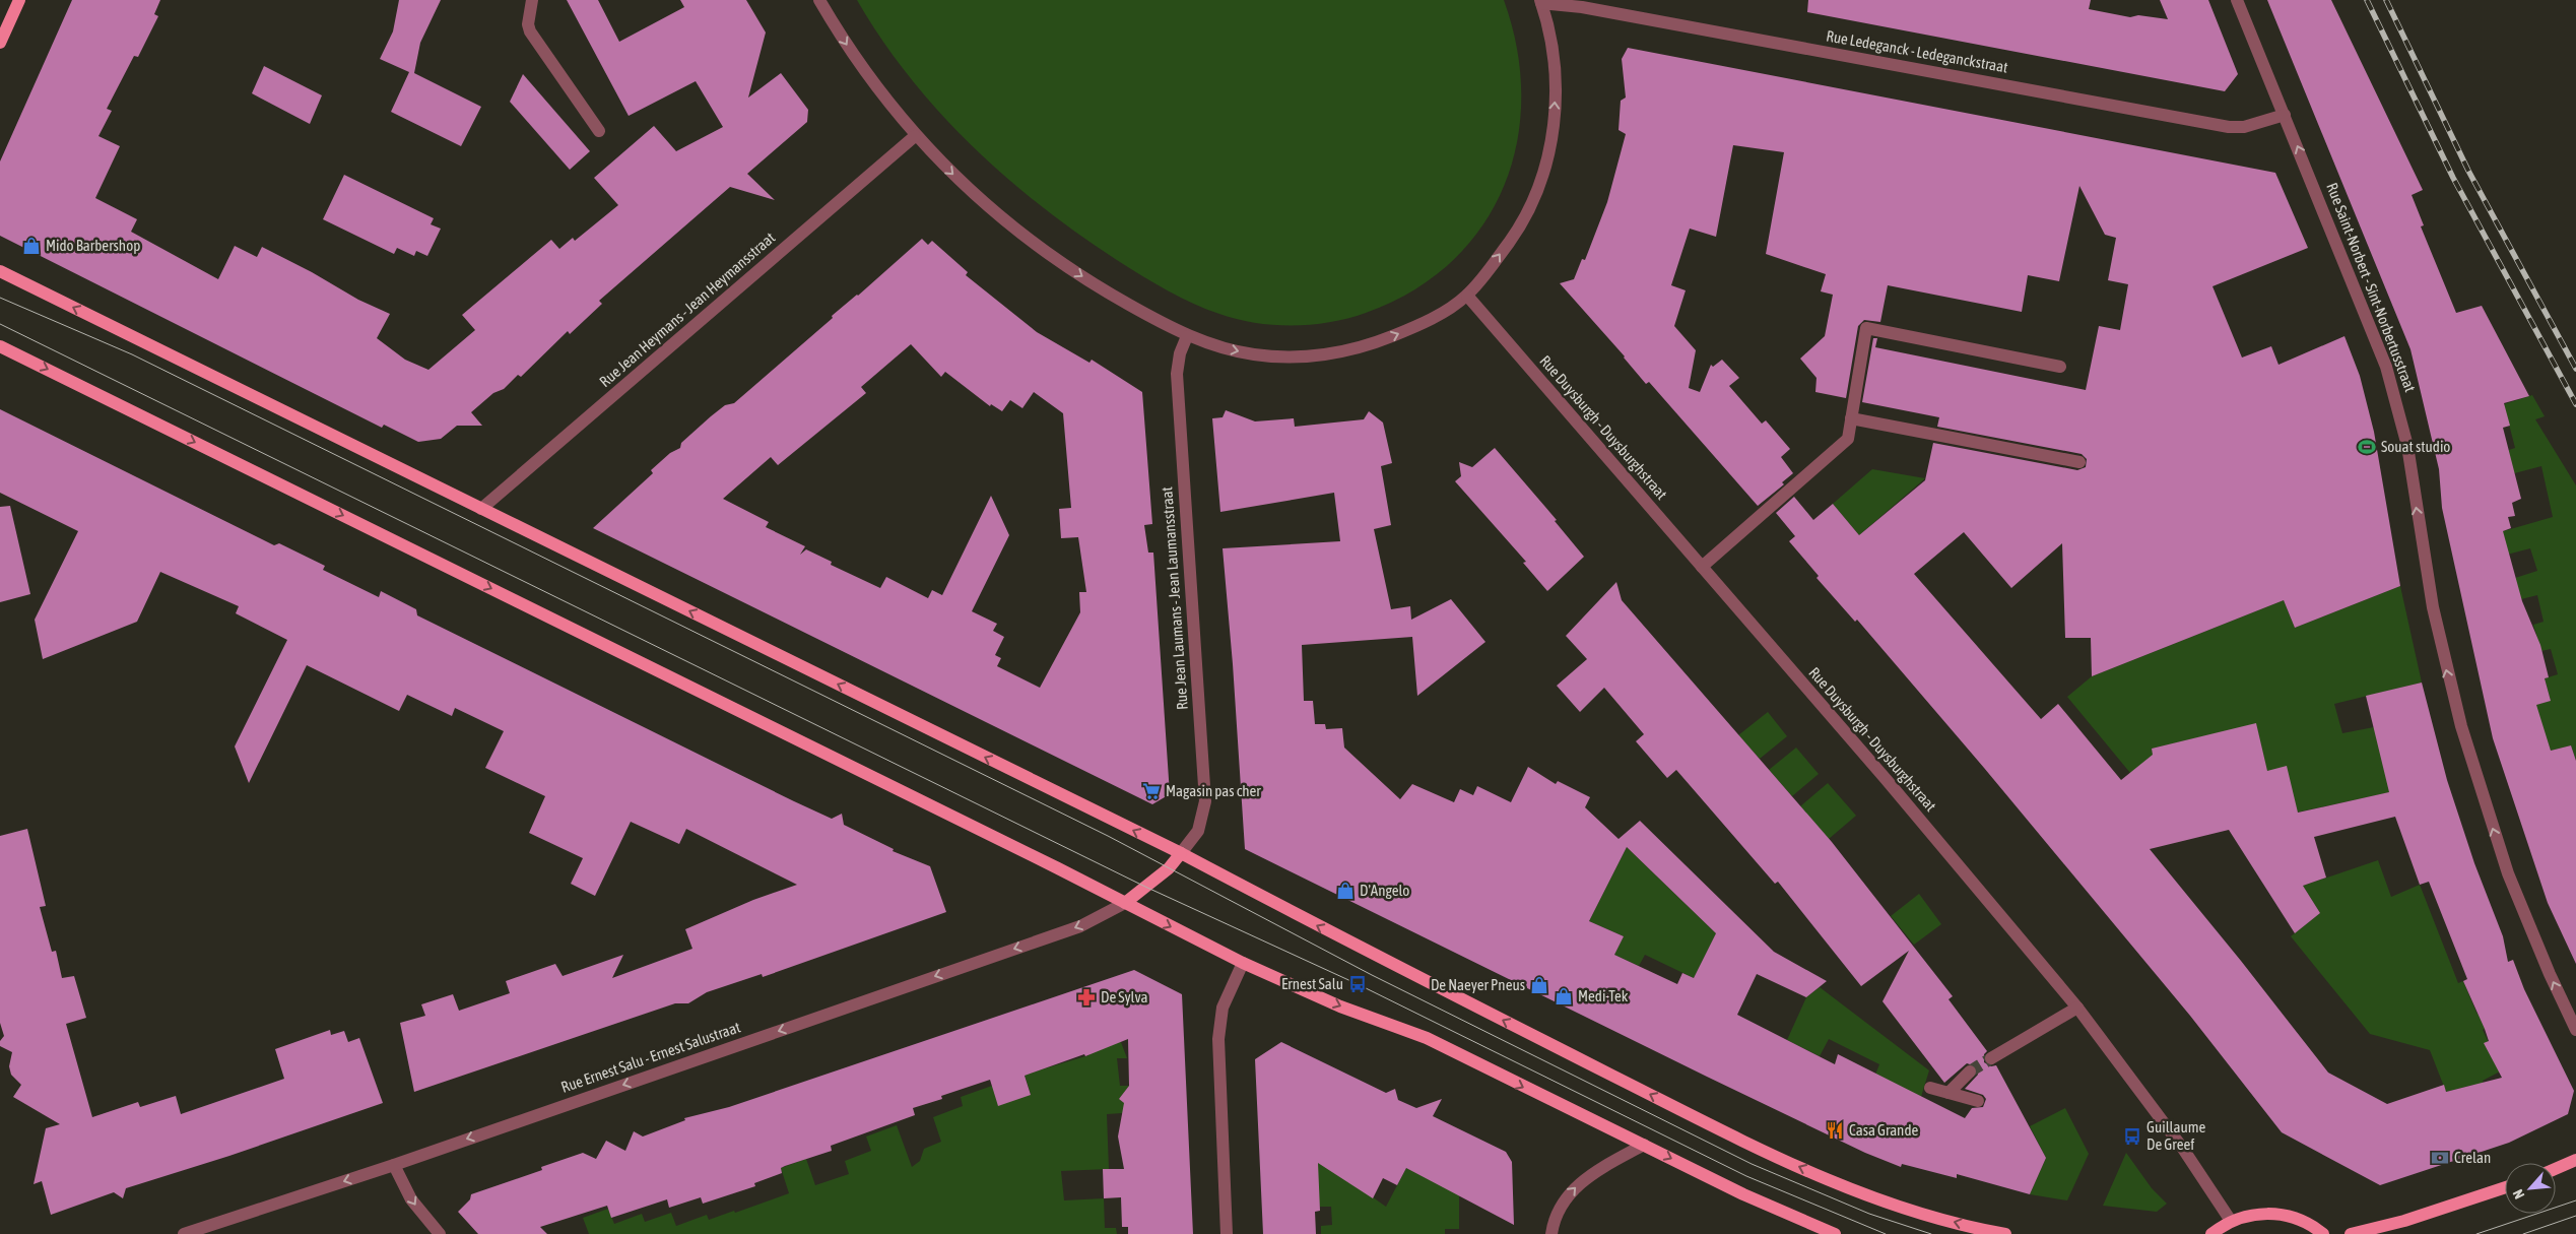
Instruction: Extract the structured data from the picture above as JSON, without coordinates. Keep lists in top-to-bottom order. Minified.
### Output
{"streets":{"street":["Rue Ledeganck - Ledeganckstraat","Rue Saint-Norbert - Sint-Norbertusstraat","Rue Jean Heymans - Jean Heymansstraat","Rue Duysburgh - Duysburghstraat","Rue Jean Laumans - Jean Laumansstraat","Rue Ernest Salu - Ernest Salustraat"]},"crossings":[["Rue Ledeganck - Ledeganckstraat","Rue Saint-Norbert - Sint-Norbertusstraat"]],"one_way":["Rue Saint-Norbert - Sint-Norbertusstraat","Rue Ernest Salu - Ernest Salustraat"],"places":{"shop":["Mido Barbershop","D'Angelo","De Naeyer Pneus","Medi-Tek"],"sports":["Souat studio"],"supermarket":["Magasin pas cher"],"bus stop":["Ernest Salu","Guillaume De Greef"],"pharmacy":["De Sylva"],"restaurant":["Casa Grande"],"bank":["Crelan"]},"north":"bottom left"}
